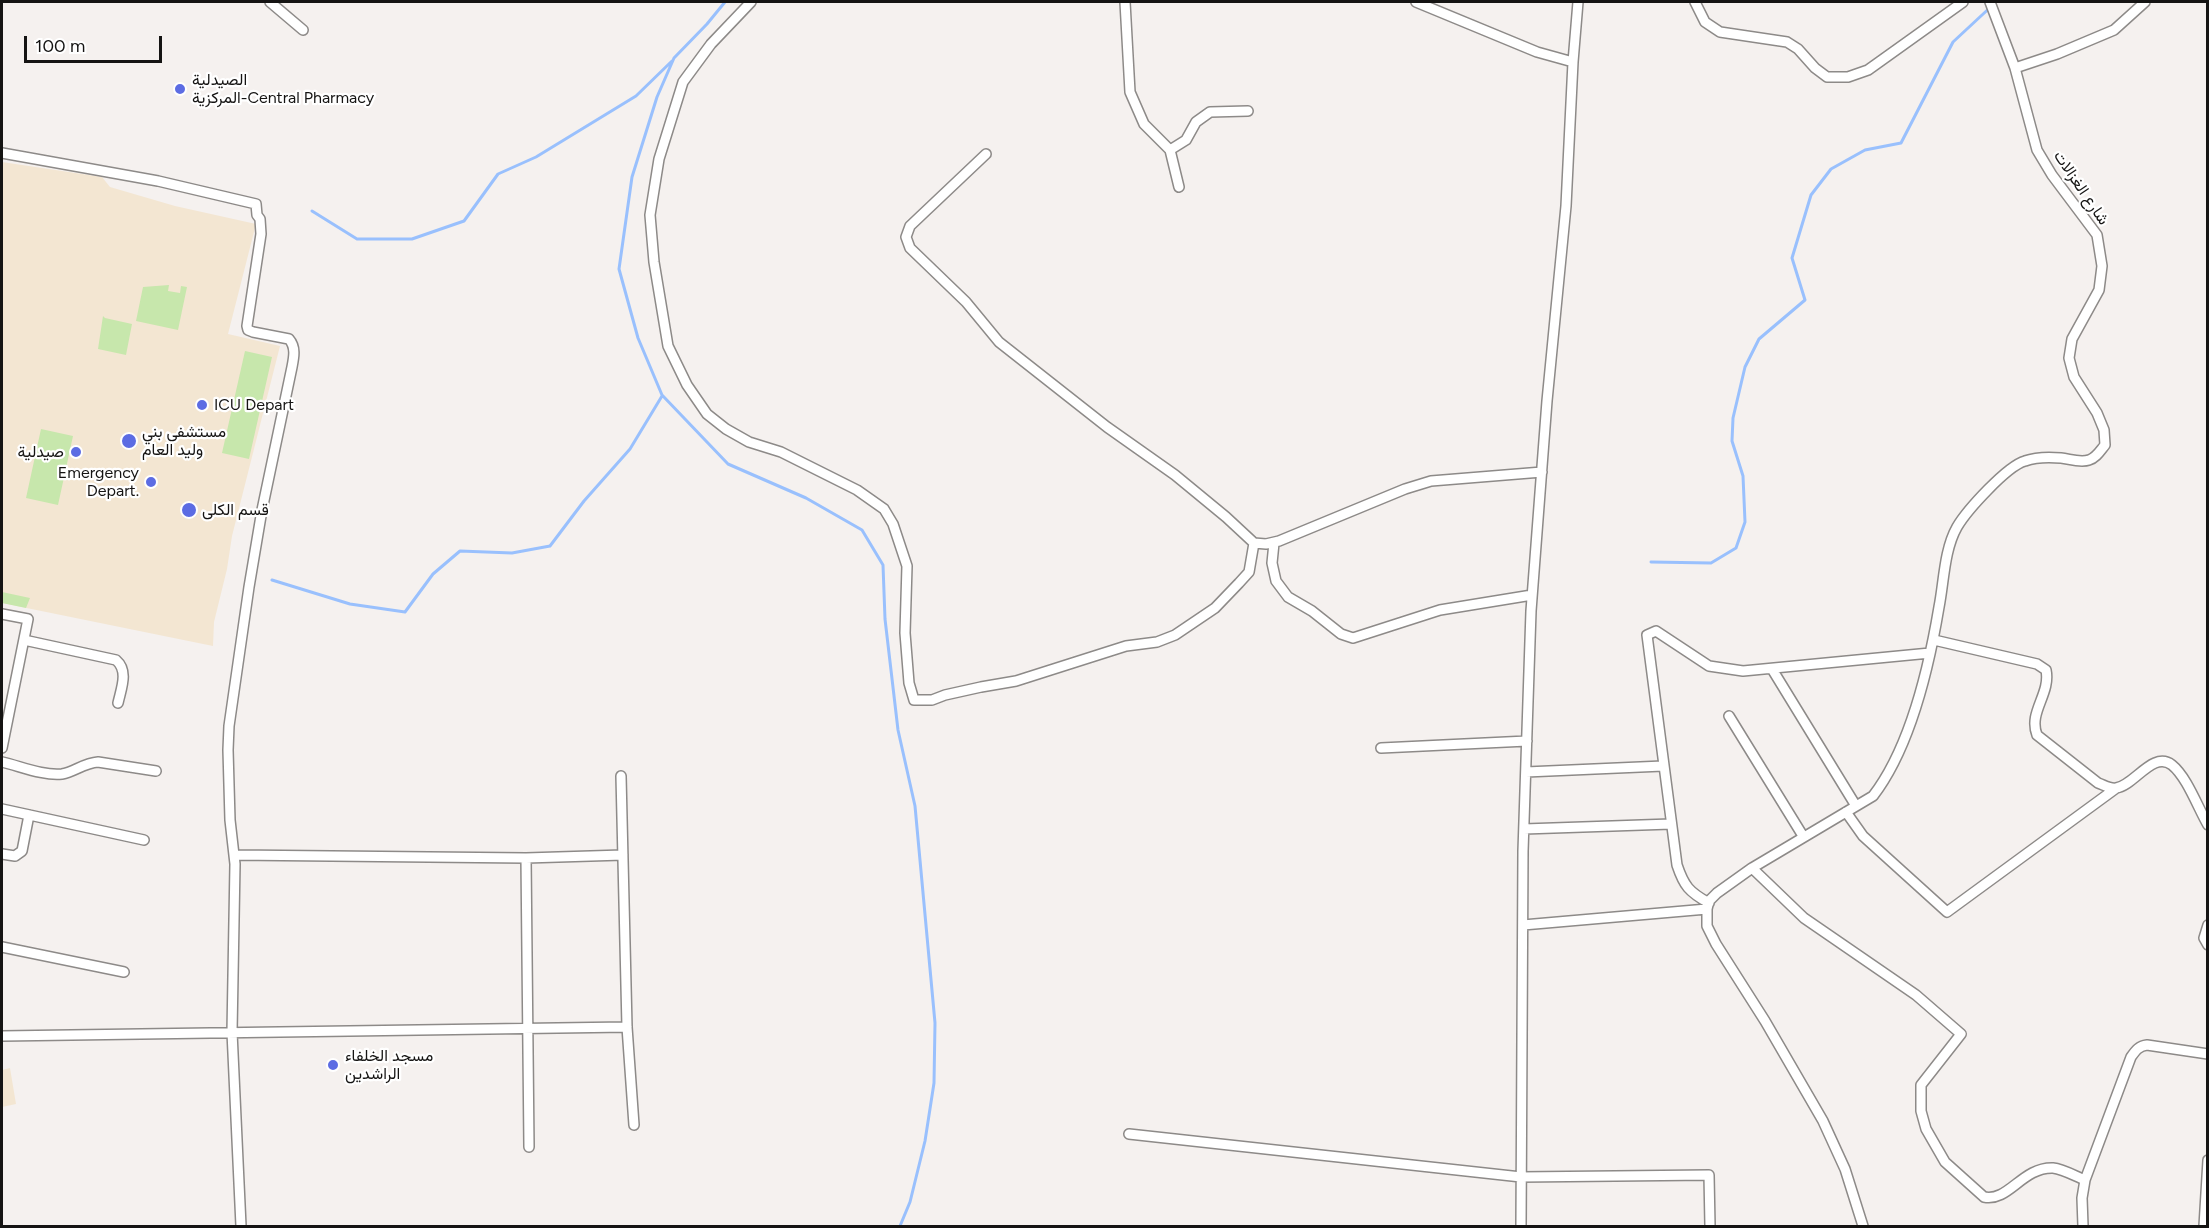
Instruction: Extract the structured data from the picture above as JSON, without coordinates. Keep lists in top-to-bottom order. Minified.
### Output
{"streets":{"street":["شارع الغزالات"]},"places":["الصيدلية المركزية-Central Pharmacy","ICU Depart","مستشفى بني وليد العام","صيدلية","Emergency Depart.","قسم الكلى","مسجد الخلفاء الراشدين"],"scale_bar":"100 m"}
